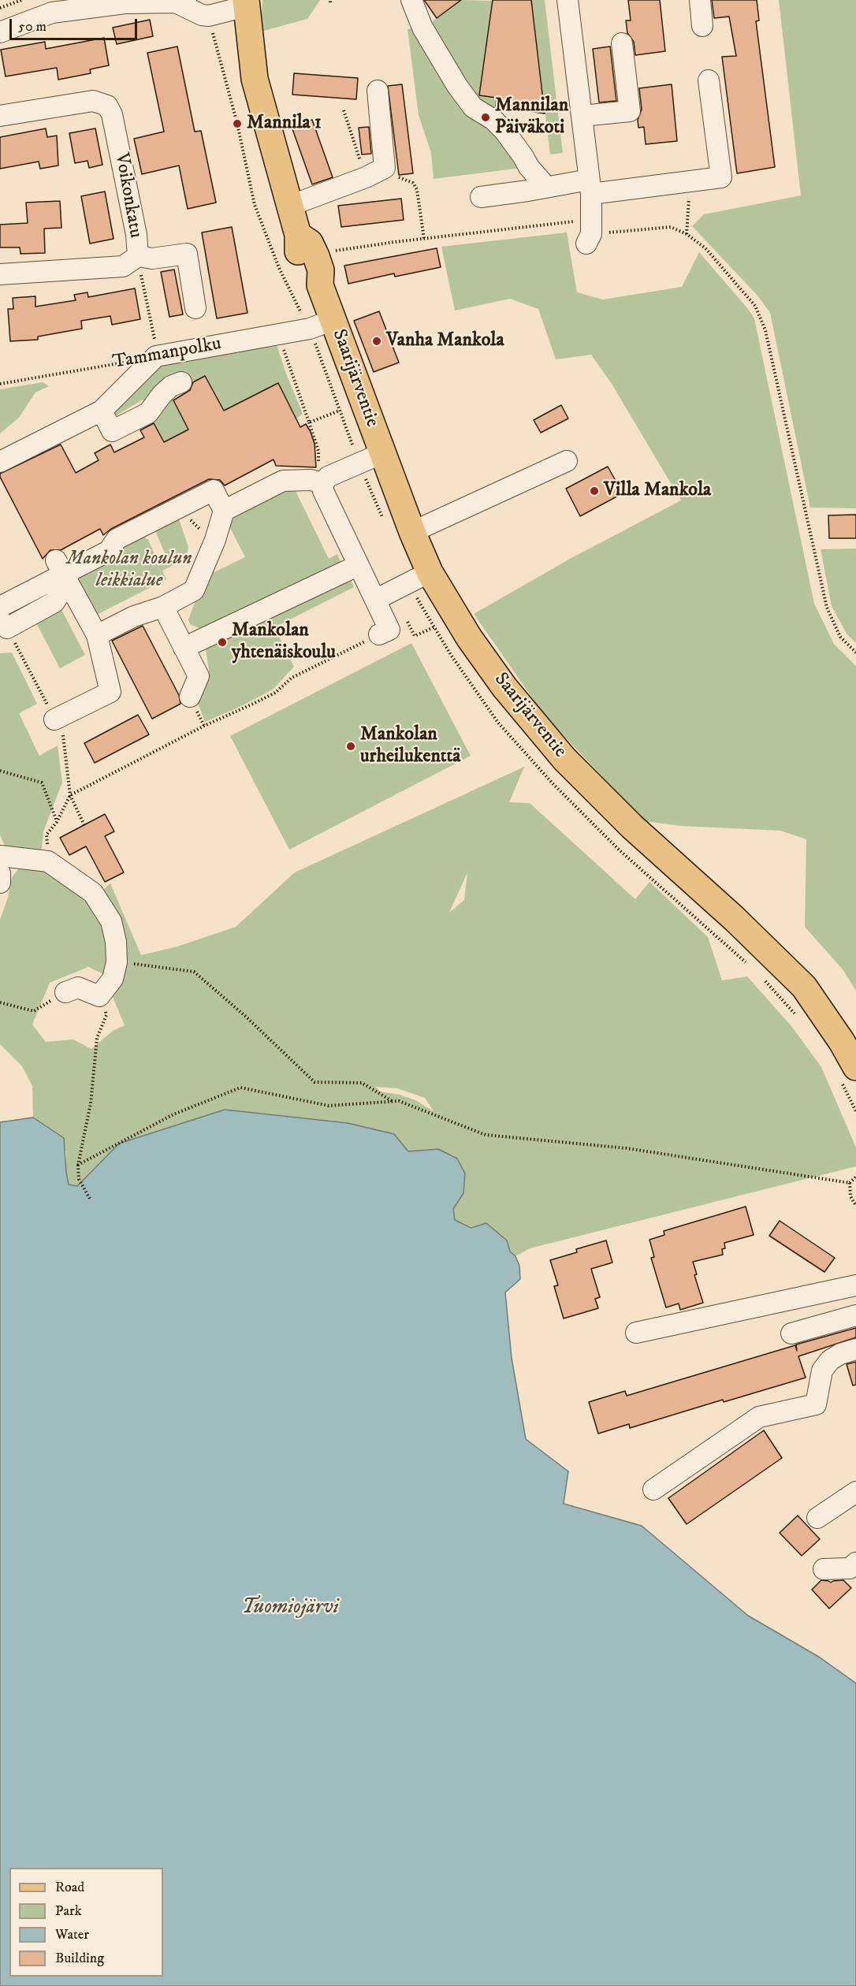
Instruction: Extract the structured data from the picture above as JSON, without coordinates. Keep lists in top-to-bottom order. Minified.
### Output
{"streets":{"main road":["Saarijärventie"],"street":["Voikonkatu","Tammanpolku"]},"crossings":[["Tammanpolku","Saarijärventie"]],"water":["Tuomiojärvi"],"parks":["Mankolan koulun leikkialue"],"places":["Mannilan Päiväkoti","Mannila 1","Vanha Mankola","Villa Mankola","Mankolan yhtenäiskoulu","Mankolan urheilukenttä"],"legend":["Road","Park","Water","Building"],"scale_bar":"50 m"}
